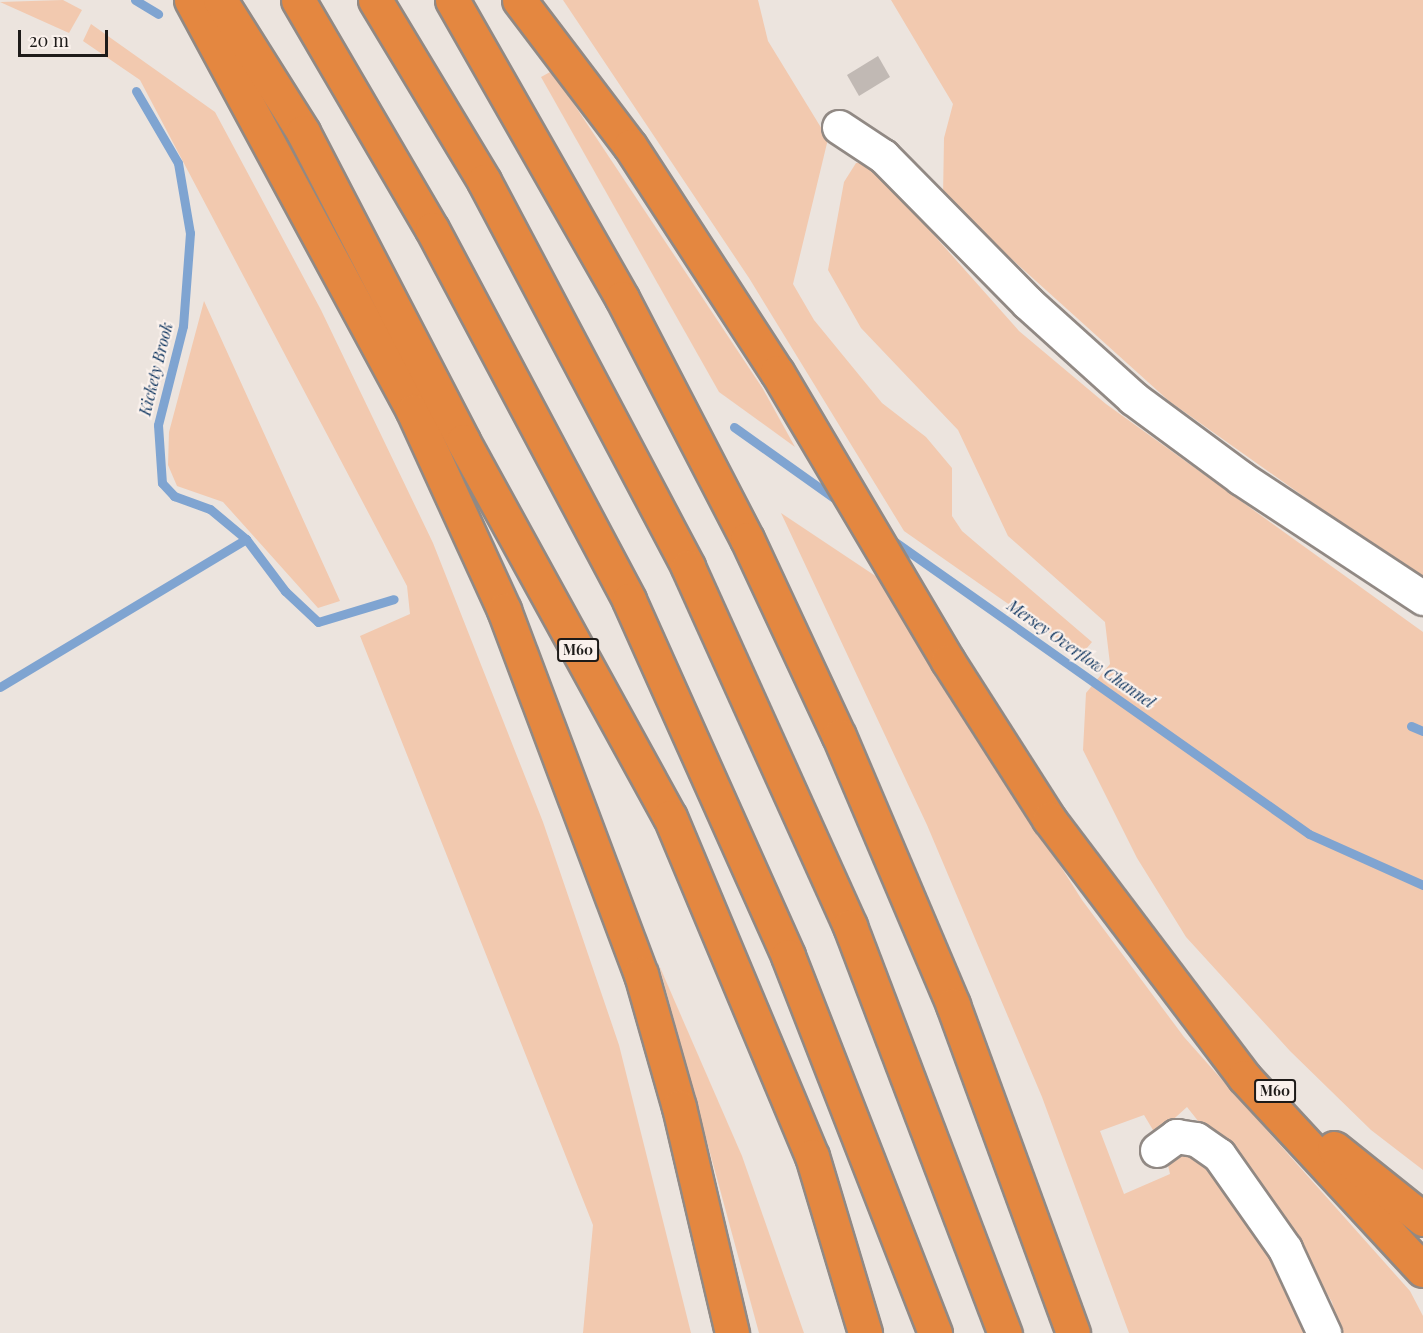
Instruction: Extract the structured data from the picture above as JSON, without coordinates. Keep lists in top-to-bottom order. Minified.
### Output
{"streets":{"highway":["M60"]},"water":["Kickety Brook","Mersey Overflow Channel"],"scale_bar":"20 m"}
